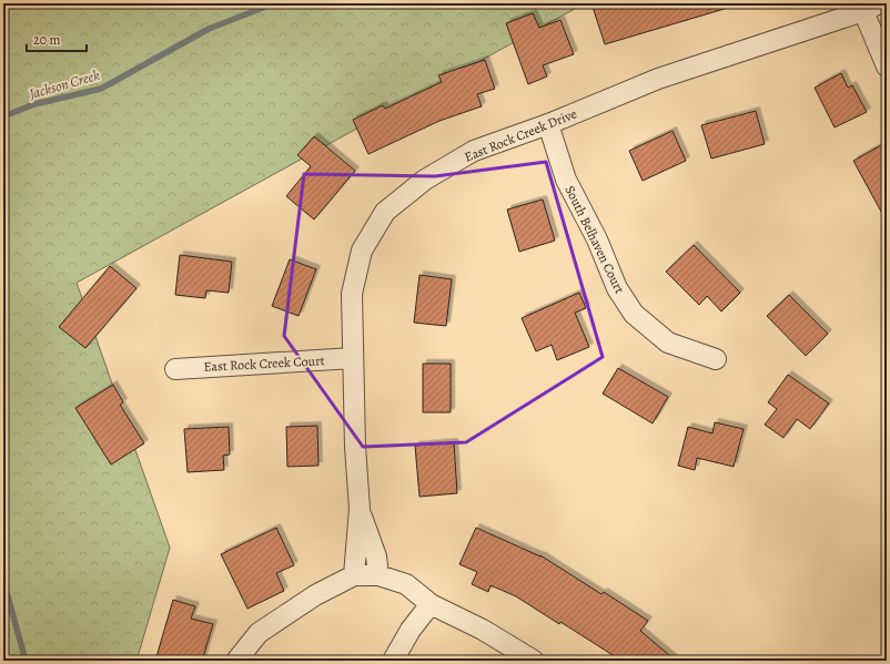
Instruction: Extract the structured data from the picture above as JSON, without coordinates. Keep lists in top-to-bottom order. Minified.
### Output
{"streets":{"street":["East Rock Creek Drive","South Belhaven Court","East Rock Creek Court"]},"crossings":[["East Rock Creek Drive","South Belhaven Court"],["East Rock Creek Drive","East Rock Creek Court"]],"water":["Jackson Creek"],"scale_bar":"20 m"}
